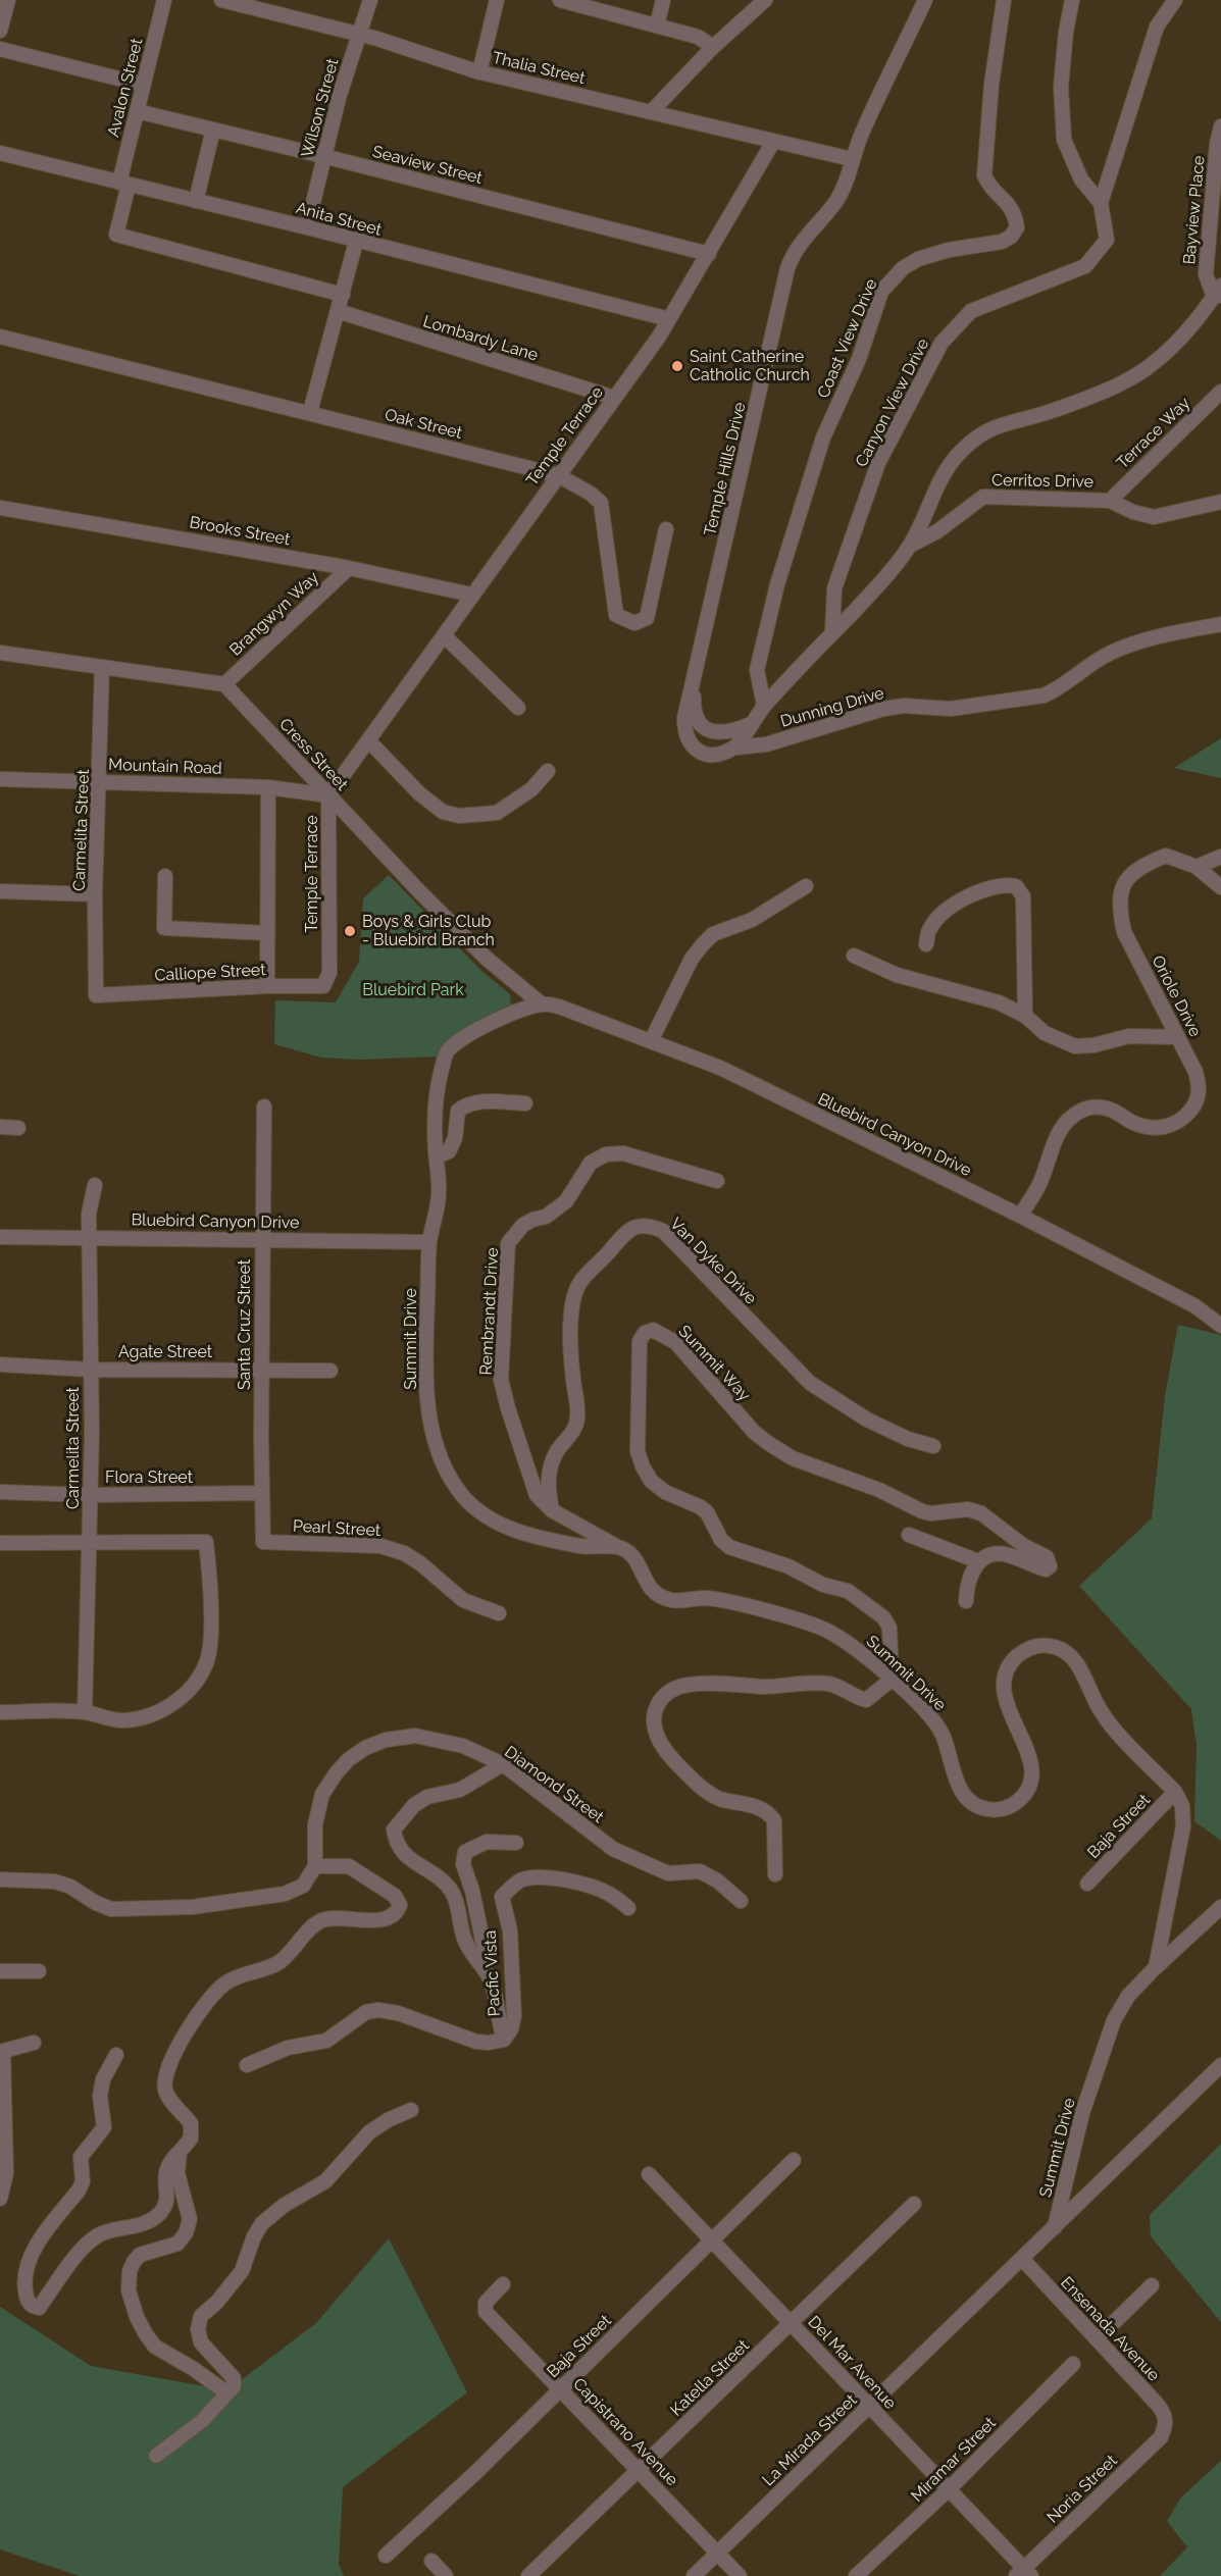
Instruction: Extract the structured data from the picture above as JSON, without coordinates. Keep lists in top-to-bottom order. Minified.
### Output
{"streets":{"street":["Thalia Street","Avalon Street","Wilson Street","Seaview Street","Bayview Place","Anita Street","Lombardy Lane","Coast View Drive","Canyon View Drive","Oak Street","Terrace Way","Temple Terrace","Temple Hills Drive","Cerritos Drive","Brooks Street","Brangwyn Way","Dunning Drive","Cress Street","Mountain Road","Carmelita Street","Calliope Street","Oriole Drive","Bluebird Canyon Drive","Van Dyke Drive","Rembrandt Drive","Santa Cruz Street","Summit Drive","Agate Street","Summit Way","Flora Street","Pearl Street","Diamond Street","Baja Street","Pacfic Vista","Ensenada Avenue","Del Mar Avenue","Katella Street","Capistrano Avenue","La Mirada Street","Miramar Street","Noria Street"]},"crossings":[["Thalia Street","Wilson Street"],["Thalia Street","Temple Terrace"],["Thalia Street","Temple Hills Drive"],["Avalon Street","Seaview Street"],["Avalon Street","Anita Street"],["Wilson Street","Seaview Street"],["Wilson Street","Anita Street"],["Seaview Street","Temple Terrace"],["Anita Street","Temple Terrace"],["Lombardy Lane","Temple Terrace"],["Oak Street","Temple Terrace"],["Terrace Way","Cerritos Drive"],["Temple Terrace","Brooks Street"],["Temple Terrace","Cress Street"],["Temple Terrace","Mountain Road"],["Temple Terrace","Calliope Street"],["Temple Hills Drive","Dunning Drive"],["Brooks Street","Brangwyn Way"],["Brangwyn Way","Cress Street"],["Cress Street","Mountain Road"],["Cress Street","Bluebird Canyon Drive"],["Cress Street","Summit Drive"],["Mountain Road","Carmelita Street"],["Carmelita Street","Calliope Street"],["Carmelita Street","Bluebird Canyon Drive"],["Carmelita Street","Agate Street"],["Carmelita Street","Flora Street"],["Oriole Drive","Bluebird Canyon Drive"],["Bluebird Canyon Drive","Santa Cruz Street"],["Bluebird Canyon Drive","Summit Drive"],["Van Dyke Drive","Rembrandt Drive"],["Rembrandt Drive","Summit Drive"],["Santa Cruz Street","Agate Street"],["Santa Cruz Street","Flora Street"],["Santa Cruz Street","Pearl Street"],["Summit Drive","Summit Way"],["Summit Drive","Baja Street"],["Summit Drive","La Mirada Street"],["Baja Street","Del Mar Avenue"],["Baja Street","Capistrano Avenue"],["Ensenada Avenue","La Mirada Street"],["Ensenada Avenue","Noria Street"],["Del Mar Avenue","Katella Street"],["Del Mar Avenue","La Mirada Street"],["Del Mar Avenue","Miramar Street"],["Del Mar Avenue","Noria Street"],["Katella Street","Capistrano Avenue"],["Capistrano Avenue","La Mirada Street"]],"parks":["Bluebird Park"],"places":["Saint Catherine Catholic Church","Boys & Girls Club - Bluebird Branch"]}
